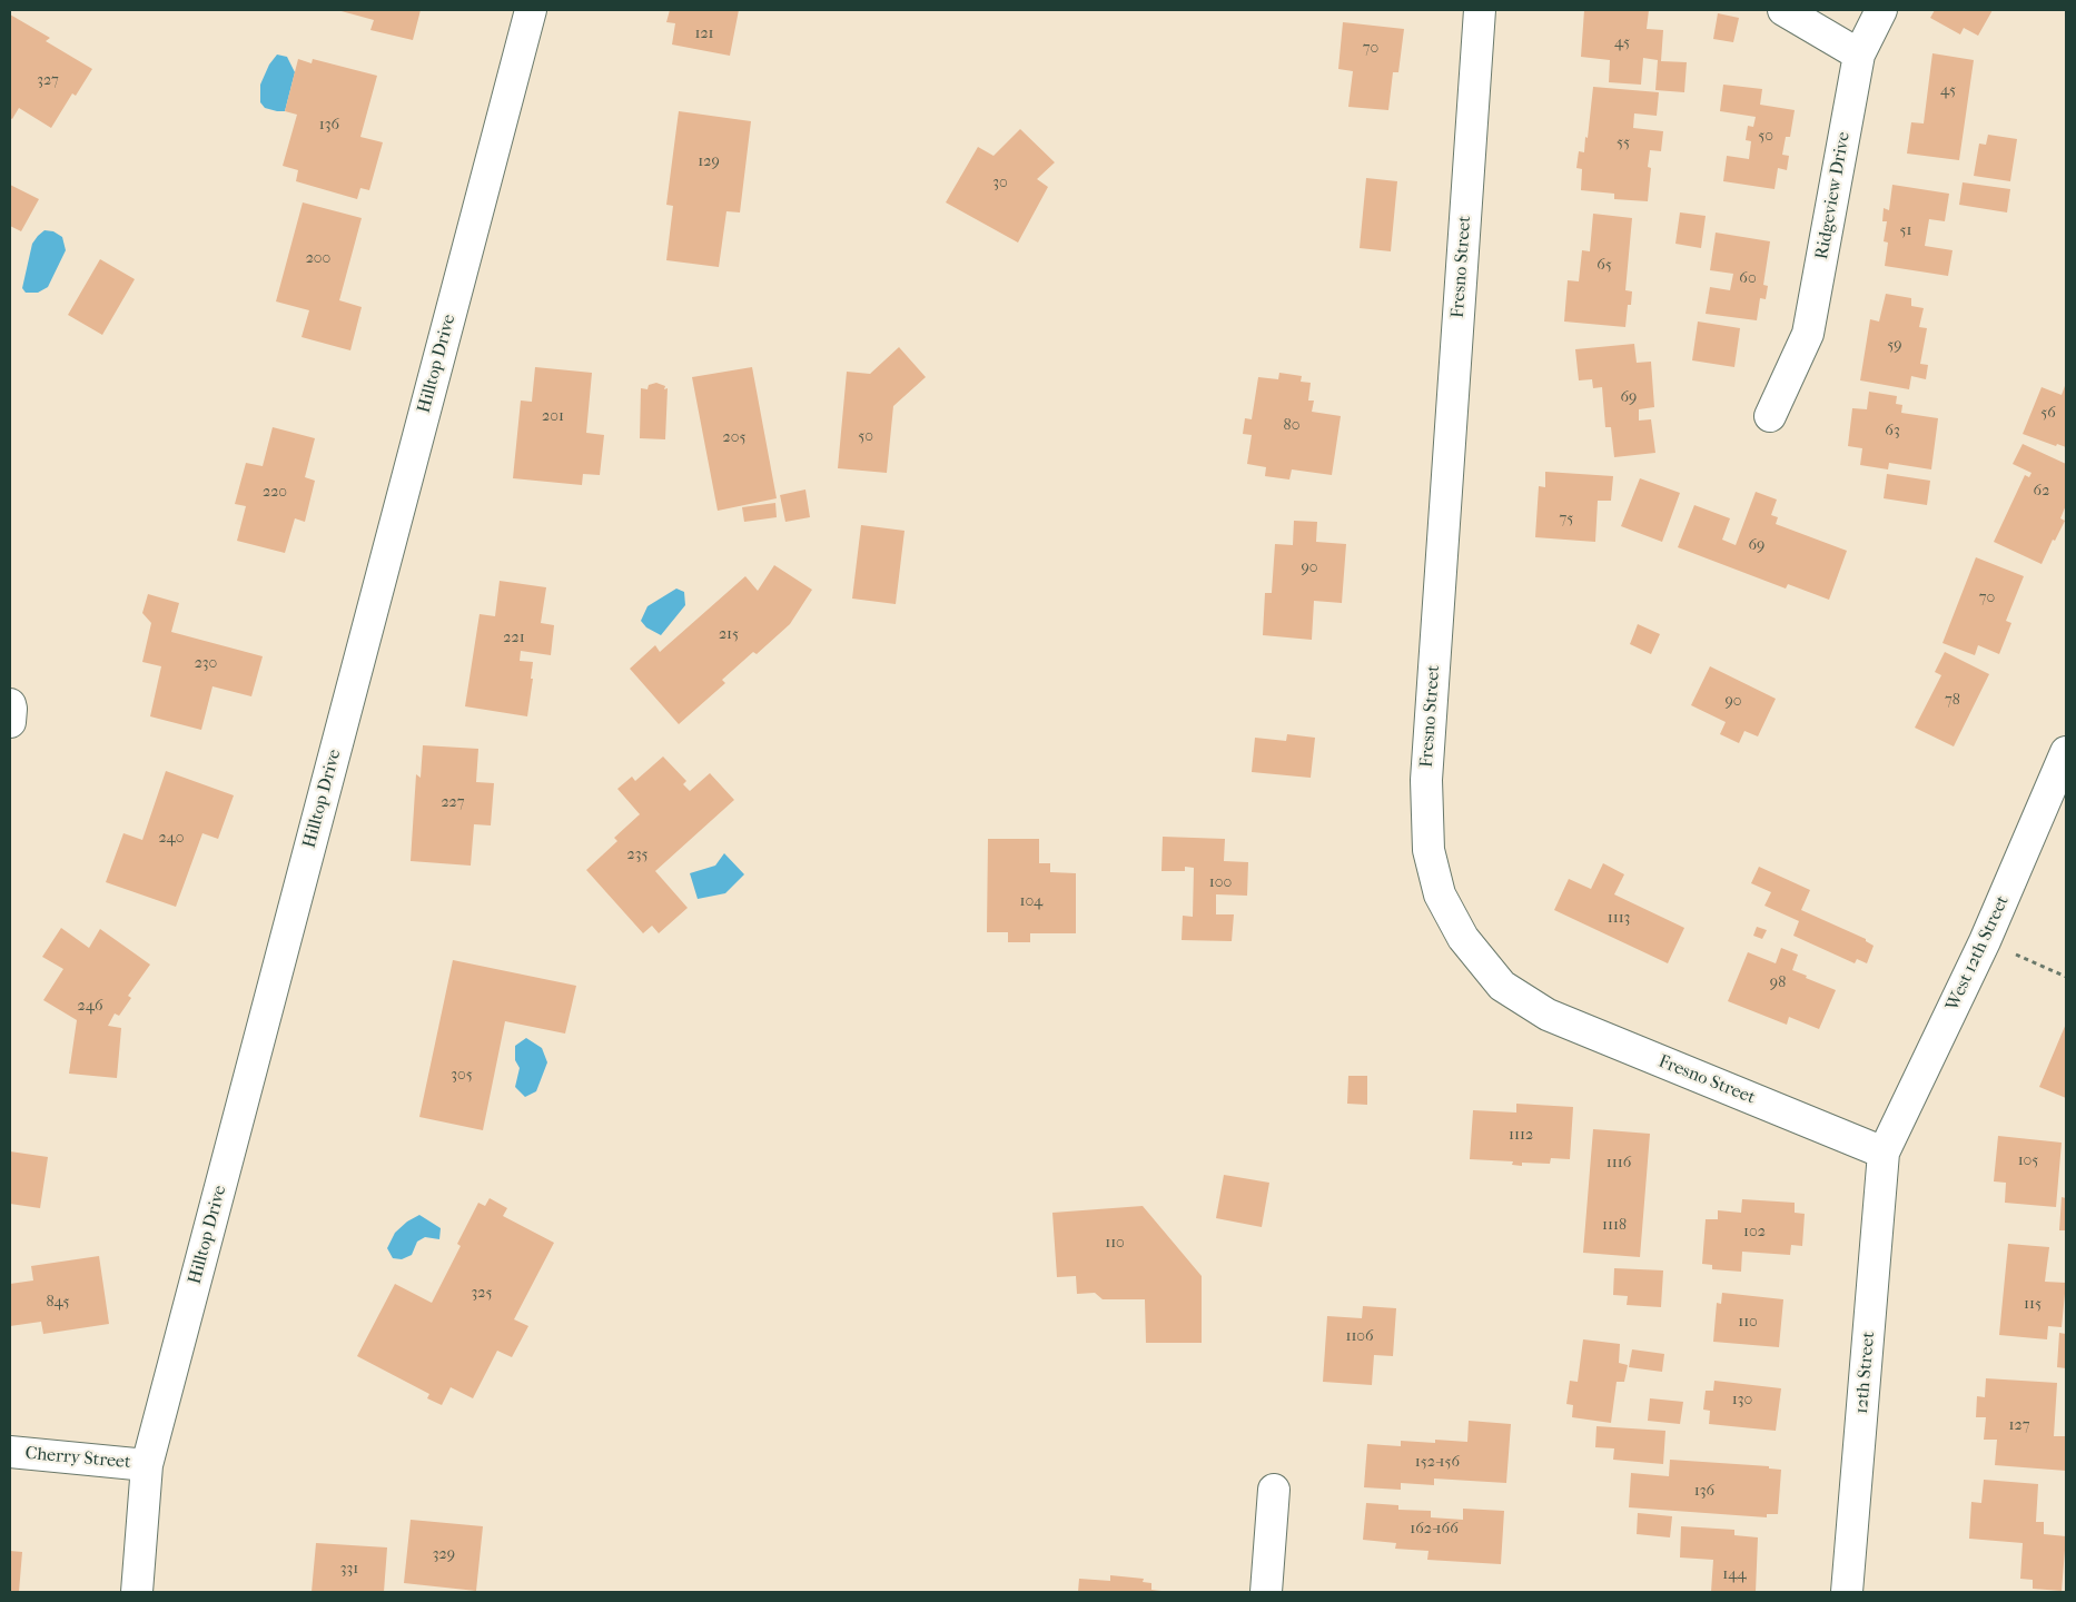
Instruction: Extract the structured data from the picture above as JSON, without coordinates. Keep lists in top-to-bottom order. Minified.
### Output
{"streets":{"street":["Ridgeview Drive","Fresno Street","Hilltop Drive","West 12th Street","12th Street","Cherry Street"]},"crossings":[["Fresno Street","West 12th Street"],["Fresno Street","12th Street"],["Hilltop Drive","Cherry Street"],["West 12th Street","12th Street"]],"house_numbers":["121","45","70","327","45","136","50","55","129","30","51","200","65","60","59","69","56","201","80","63","50","205","62","220","75","69","90","70","215","221","230","78","90","227","240","235","100","104","1113","98","246","305","1112","105","1116","1118","102","110","325","845","115","110","1106","130","127","152-156","136","162-166","329","331","144"]}
